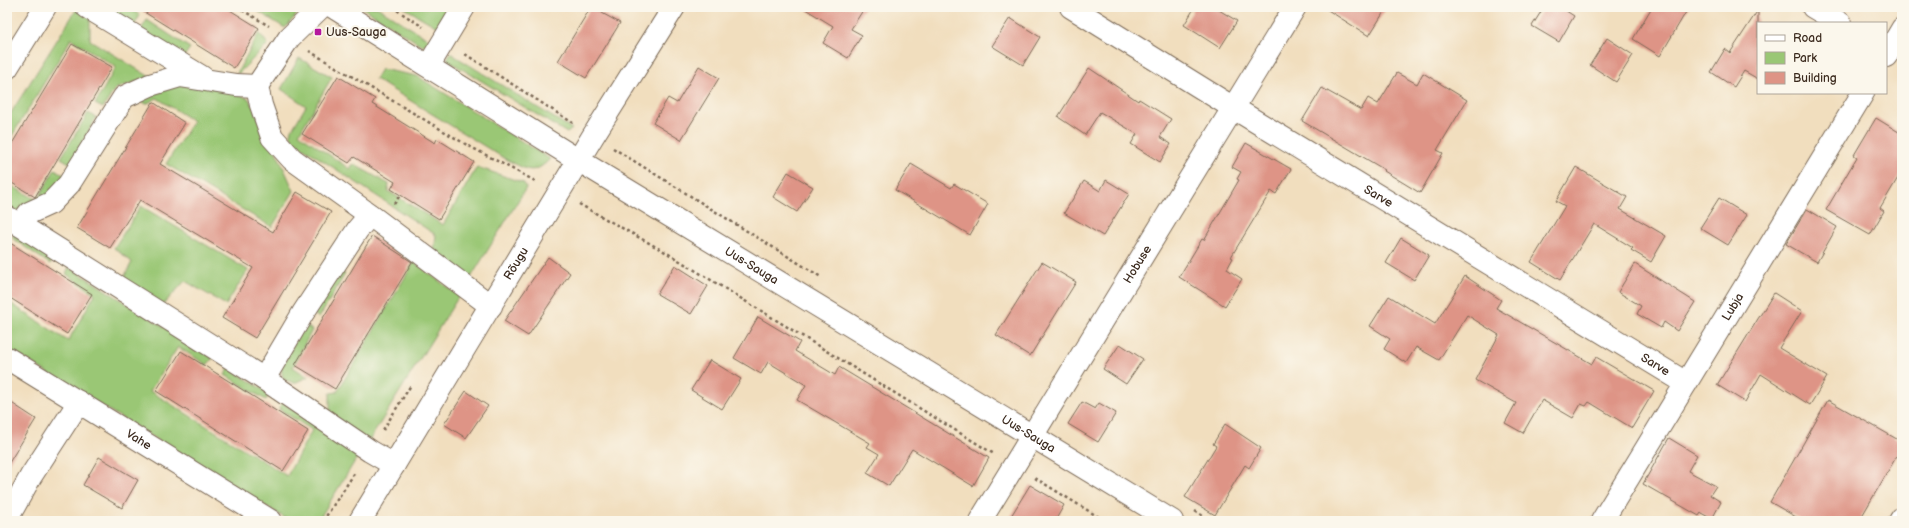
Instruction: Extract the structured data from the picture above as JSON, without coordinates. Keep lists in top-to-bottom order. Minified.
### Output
{"streets":{"street":["Sarve","Rõugu","Hobuse","Uus-Sauga","Lubja","Vahe"]},"crossings":[["Sarve","Hobuse"],["Sarve","Lubja"],["Rõugu","Uus-Sauga"],["Hobuse","Uus-Sauga"]],"places":{"transit":["Uus-Sauga"]},"legend":["Road","Park","Building"]}
